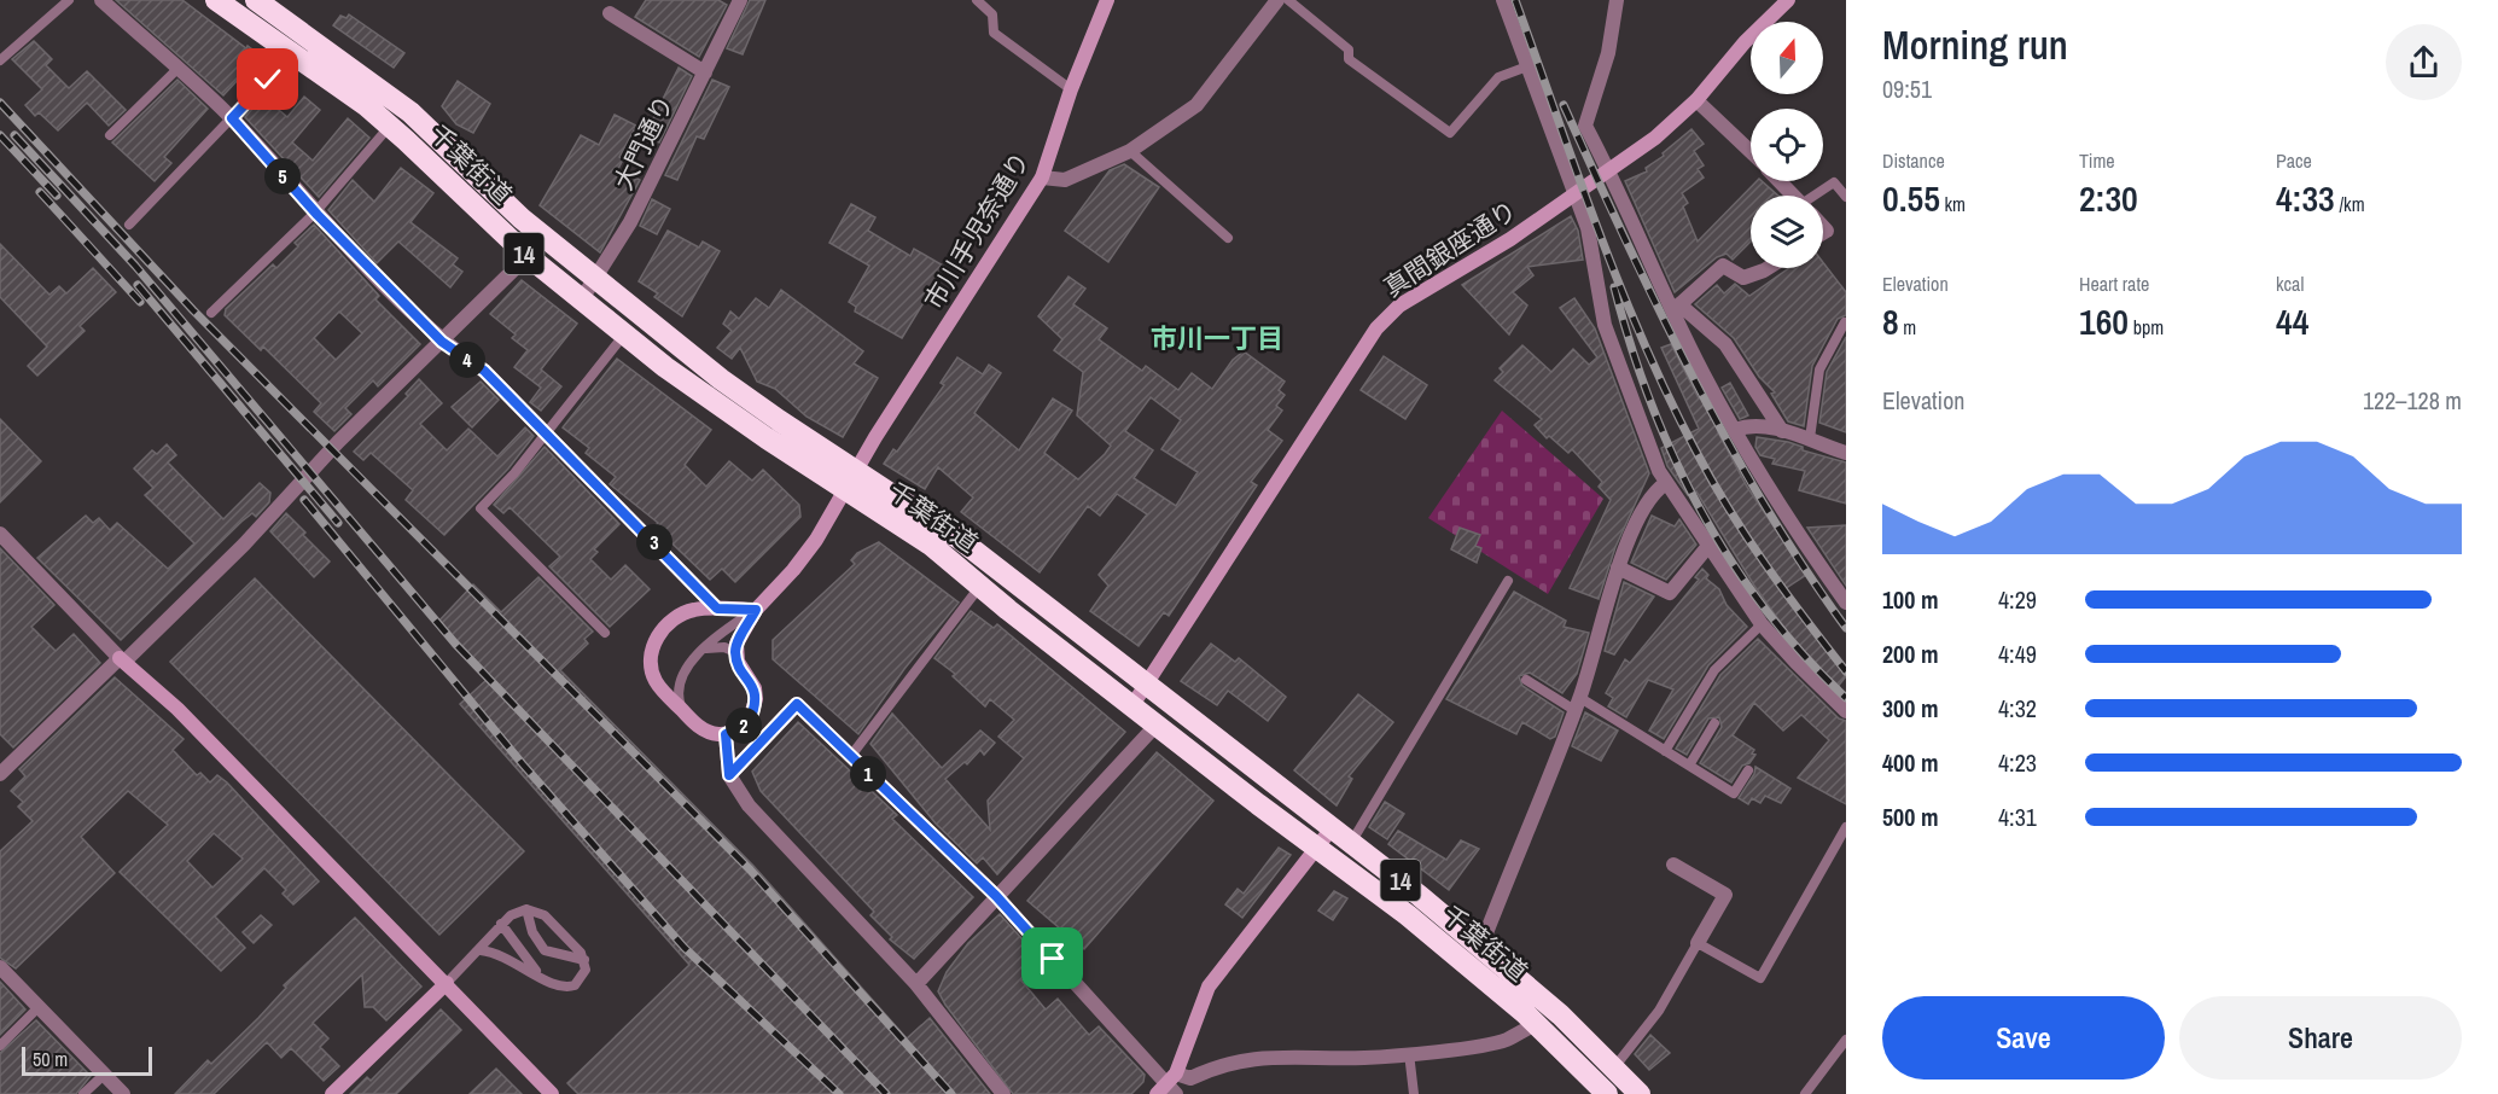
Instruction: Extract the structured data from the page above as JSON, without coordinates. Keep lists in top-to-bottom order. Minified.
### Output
{"streets":{"highway":["千葉街道","14"],"street":["大門通り","市川手児奈通り","真間銀座通り"]},"crossings":[["大門通り","千葉街道"],["千葉街道","市川手児奈通り"],["千葉街道","真間銀座通り"]],"districts":["市川一丁目"],"scale_bar":"50 m","north":"top","page":{"heading":["Morning run","09:51"],"stats":[["Distance","0.55 km"],["Time","2:30"],["Pace","4:33 /km"],["Elevation","8 m"],["Heart rate","160 bpm"],["kcal","44"]],"pins":["5","4","3","2","1"],"chart":["Elevation","122–128 m"],"list":[{"name":"100 m","note":"4:29"},{"name":"200 m","note":"4:49"},{"name":"300 m","note":"4:32"},{"name":"400 m","note":"4:23"},{"name":"500 m","note":"4:31"}],"buttons":["Save","Share"],"scale":"50 m"}}
